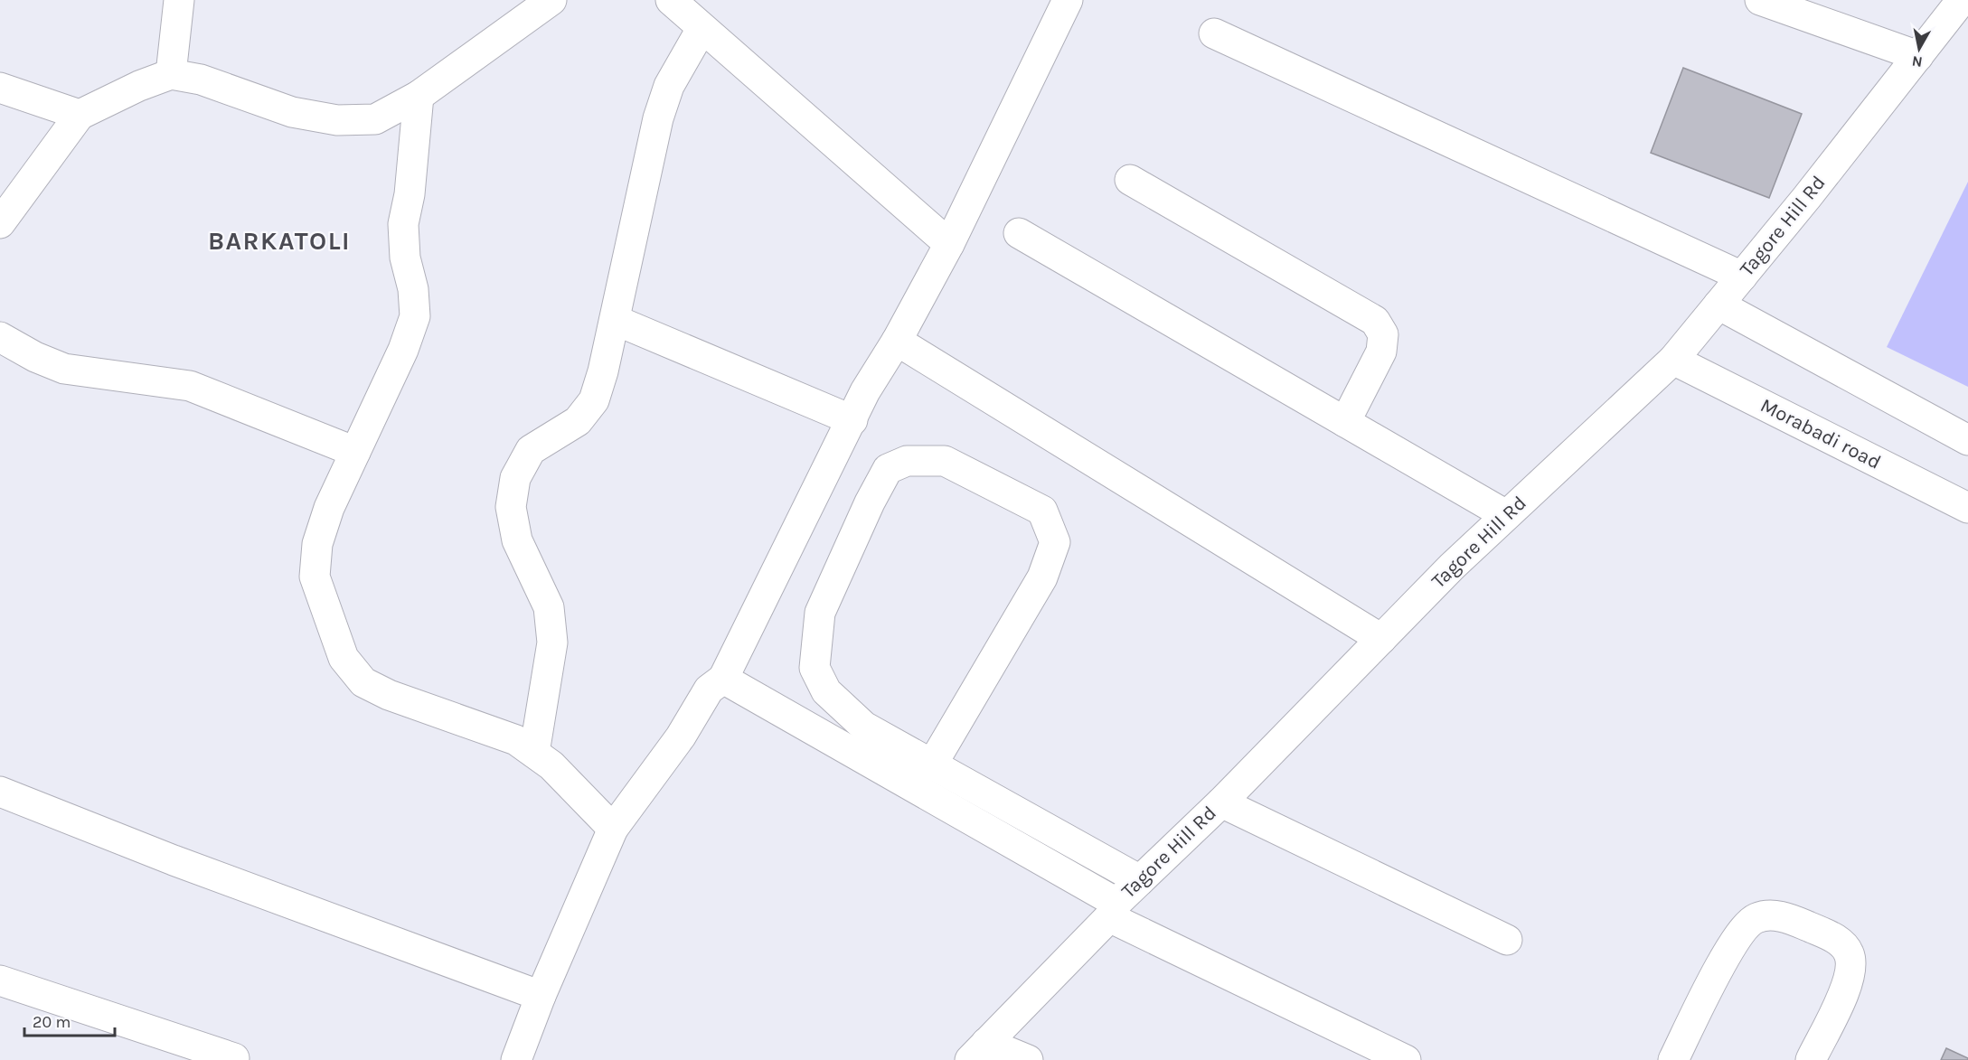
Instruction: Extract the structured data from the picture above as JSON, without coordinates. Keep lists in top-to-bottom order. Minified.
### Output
{"streets":{"street":["Tagore Hill Rd","Morabadi road"]},"crossings":[["Tagore Hill Rd","Morabadi road"]],"districts":["BARKATOLI"],"scale_bar":"20 m","north":"bottom"}
